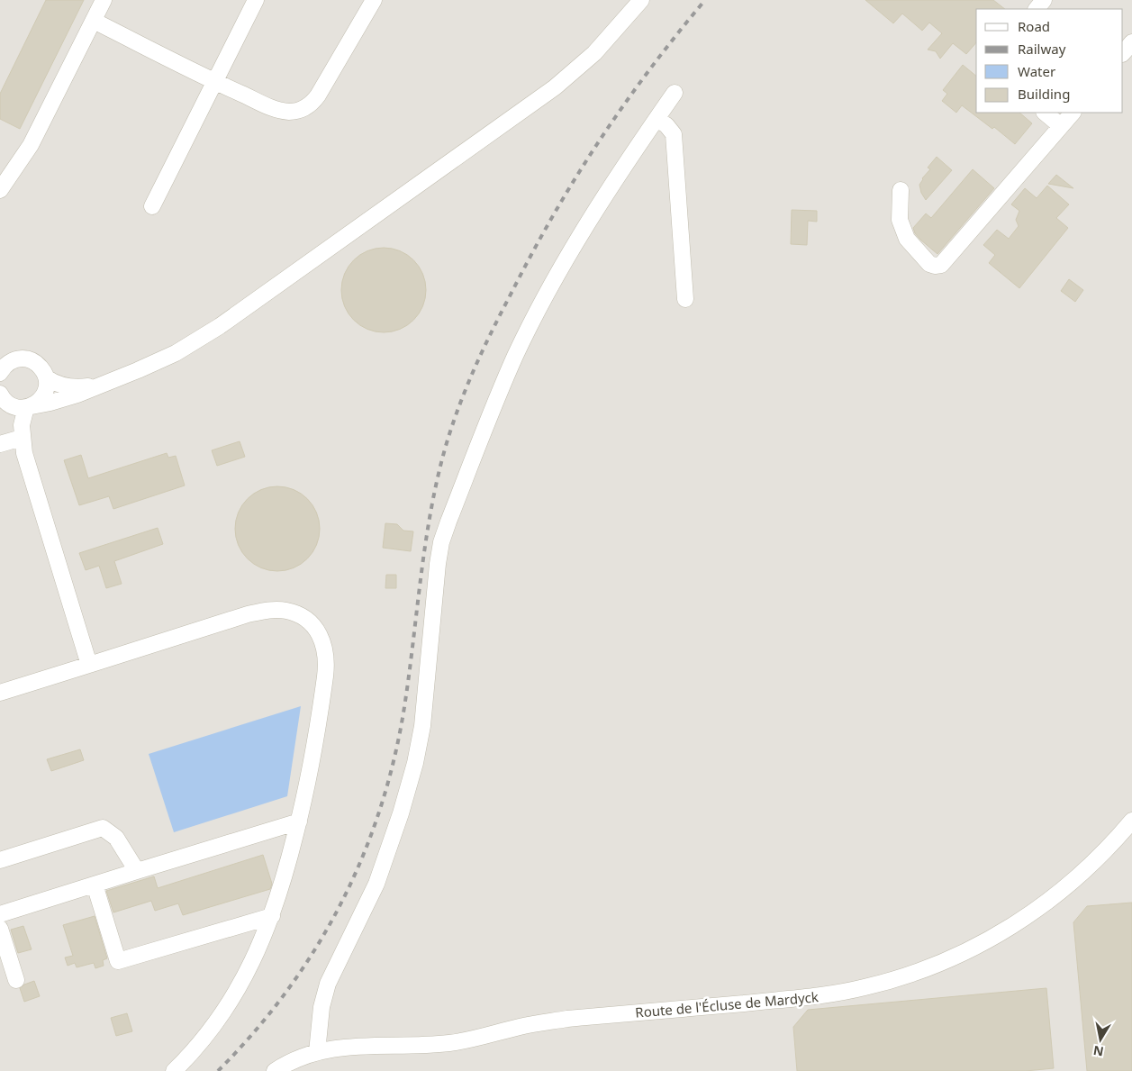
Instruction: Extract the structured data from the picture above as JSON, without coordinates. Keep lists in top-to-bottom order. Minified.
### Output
{"streets":{"street":["Route de l'Écluse de Mardyck"]},"legend":["Road","Railway","Water","Building"],"north":"bottom"}
